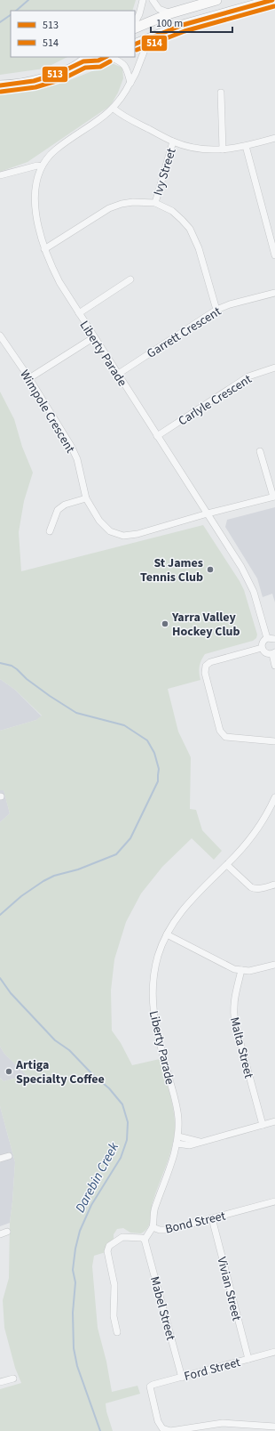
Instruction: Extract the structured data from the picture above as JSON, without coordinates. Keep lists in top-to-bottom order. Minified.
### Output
{"streets":{"street":["Ivy Street","Garrett Crescent","Liberty Parade","Carlyle Crescent","Wimpole Crescent","Malta Street","Bond Street","Vivian Street","Mabel Street","Ford Street"]},"crossings":[["Garrett Crescent","Liberty Parade"],["Liberty Parade","Carlyle Crescent"],["Liberty Parade","Wimpole Crescent"],["Liberty Parade","Bond Street"],["Bond Street","Vivian Street"],["Bond Street","Mabel Street"],["Vivian Street","Ford Street"],["Mabel Street","Ford Street"]],"water":["Darebin Creek"],"places":["St James Tennis Club","Yarra Valley Hockey Club","Artiga Specialty Coffee"],"lines":["transit line 513","transit line 514"],"legend":["513","514"],"scale_bar":"100 m"}
